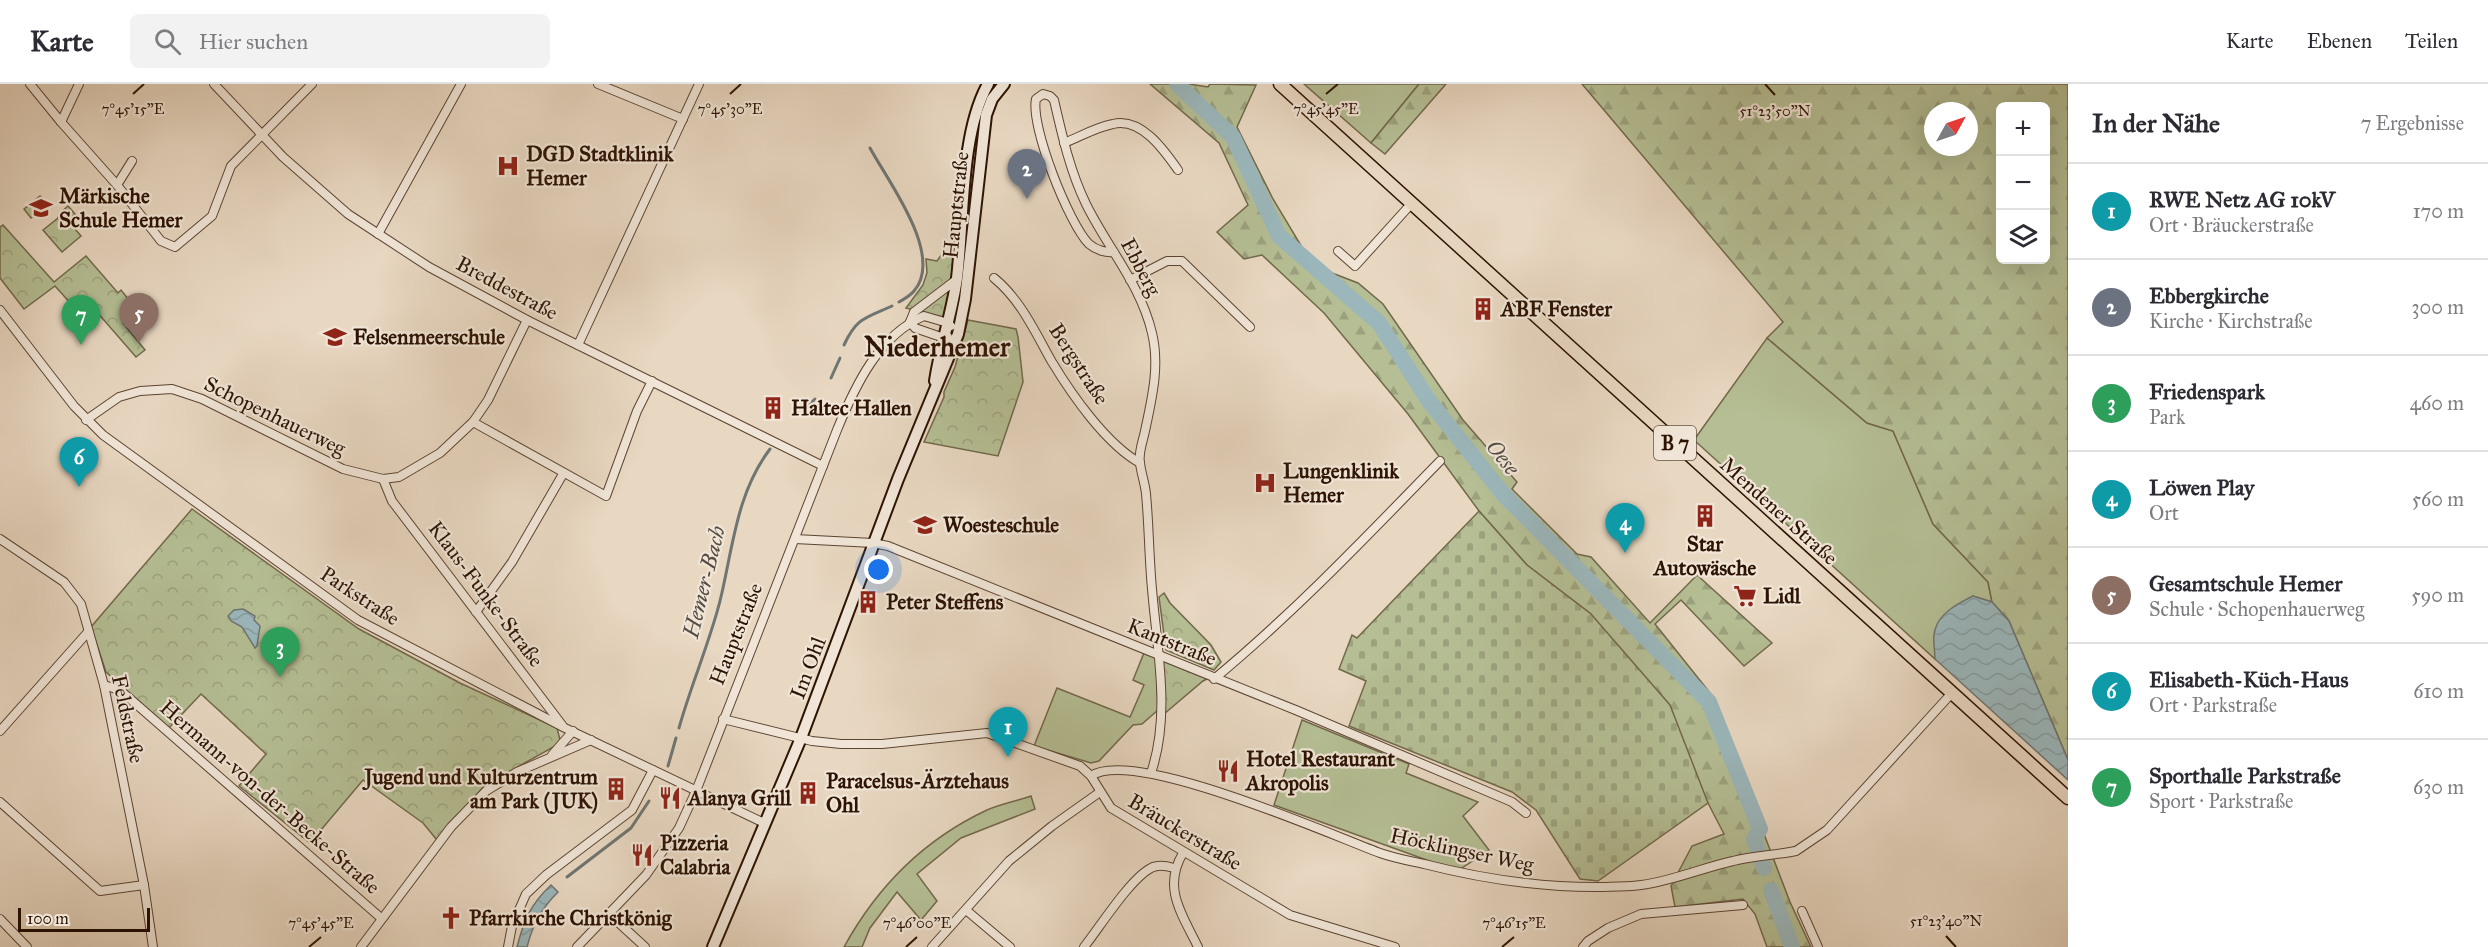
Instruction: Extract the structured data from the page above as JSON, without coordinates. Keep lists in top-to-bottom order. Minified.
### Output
{"streets":{"main road":["Hauptstraße","B 7","Mendener Straße","Im Ohl"],"street":["Ebberg","Breddestraße","Bergstraße","Schopenhauerweg","Klaus-Funke-Straße","Parkstraße","Kantstraße","Feldstraße","Hermann-von-der-Becke-Straße","Bräuckerstraße","Höcklingser Weg"]},"crossings":[["Hauptstraße","Breddestraße"],["Hauptstraße","Parkstraße"],["Hauptstraße","Kantstraße"],["Hauptstraße","Im Ohl"],["Hauptstraße","Bräuckerstraße"],["Ebberg","Bergstraße"],["Schopenhauerweg","Klaus-Funke-Straße"],["Schopenhauerweg","Parkstraße"],["Mendener Straße","Höcklingser Weg"],["Klaus-Funke-Straße","Parkstraße"],["Parkstraße","Im Ohl"],["Kantstraße","Im Ohl"],["Im Ohl","Bräuckerstraße"],["Feldstraße","Hermann-von-der-Becke-Straße"],["Bräuckerstraße","Höcklingser Weg"]],"districts":["Niederhemer"],"water":["Oese","Hemer-Bach"],"places":{"hospital":["DGD Stadtklinik Hemer","Lungenklinik Hemer"],"school or university":["Märkische Schule Hemer","Felsenmeerschule","Woesteschule"],"building":["ABF Fenster","Haltec Hallen","Star Autowäsche","Peter Steffens","Jugend und Kulturzentrum am Park (JUK)","Paracelsus-Ärztehaus Ohl"],"supermarket":["Lidl"],"restaurant":["Hotel Restaurant Akropolis","Alanya Grill","Pizzeria Calabria"],"church":["Pfarrkirche Christkönig"]},"scale_bar":"100 m","north":"top right","page":{"header":"Karte","search":"Hier suchen","nav":["Karte","Ebenen","Teilen"],"heading":["In der Nähe","7 Ergebnisse"],"map_buttons":["+","−"],"pins":["2","5","7","6","4","3","1"],"list":[{"mark":"1","name":"RWE Netz AG 10kV","note":"Ort · Bräuckerstraße","value":"170 m"},{"mark":"2","name":"Ebbergkirche","note":"Kirche · Kirchstraße","value":"300 m"},{"mark":"3","name":"Friedenspark","note":"Park","value":"460 m"},{"mark":"4","name":"Löwen Play","note":"Ort","value":"560 m"},{"mark":"5","name":"Gesamtschule Hemer","note":"Schule · Schopenhauerweg","value":"590 m"},{"mark":"6","name":"Elisabeth-Küch-Haus","note":"Ort · Parkstraße","value":"610 m"},{"mark":"7","name":"Sporthalle Parkstraße","note":"Sport · Parkstraße","value":"630 m"}],"scale":"100 m"},"coordinates":["7°45'15\"E","7°45'45\"E","7°45'30\"E","51°23'50\"N","51°23'40\"N","7°46'00\"E","7°46'15\"E"]}
